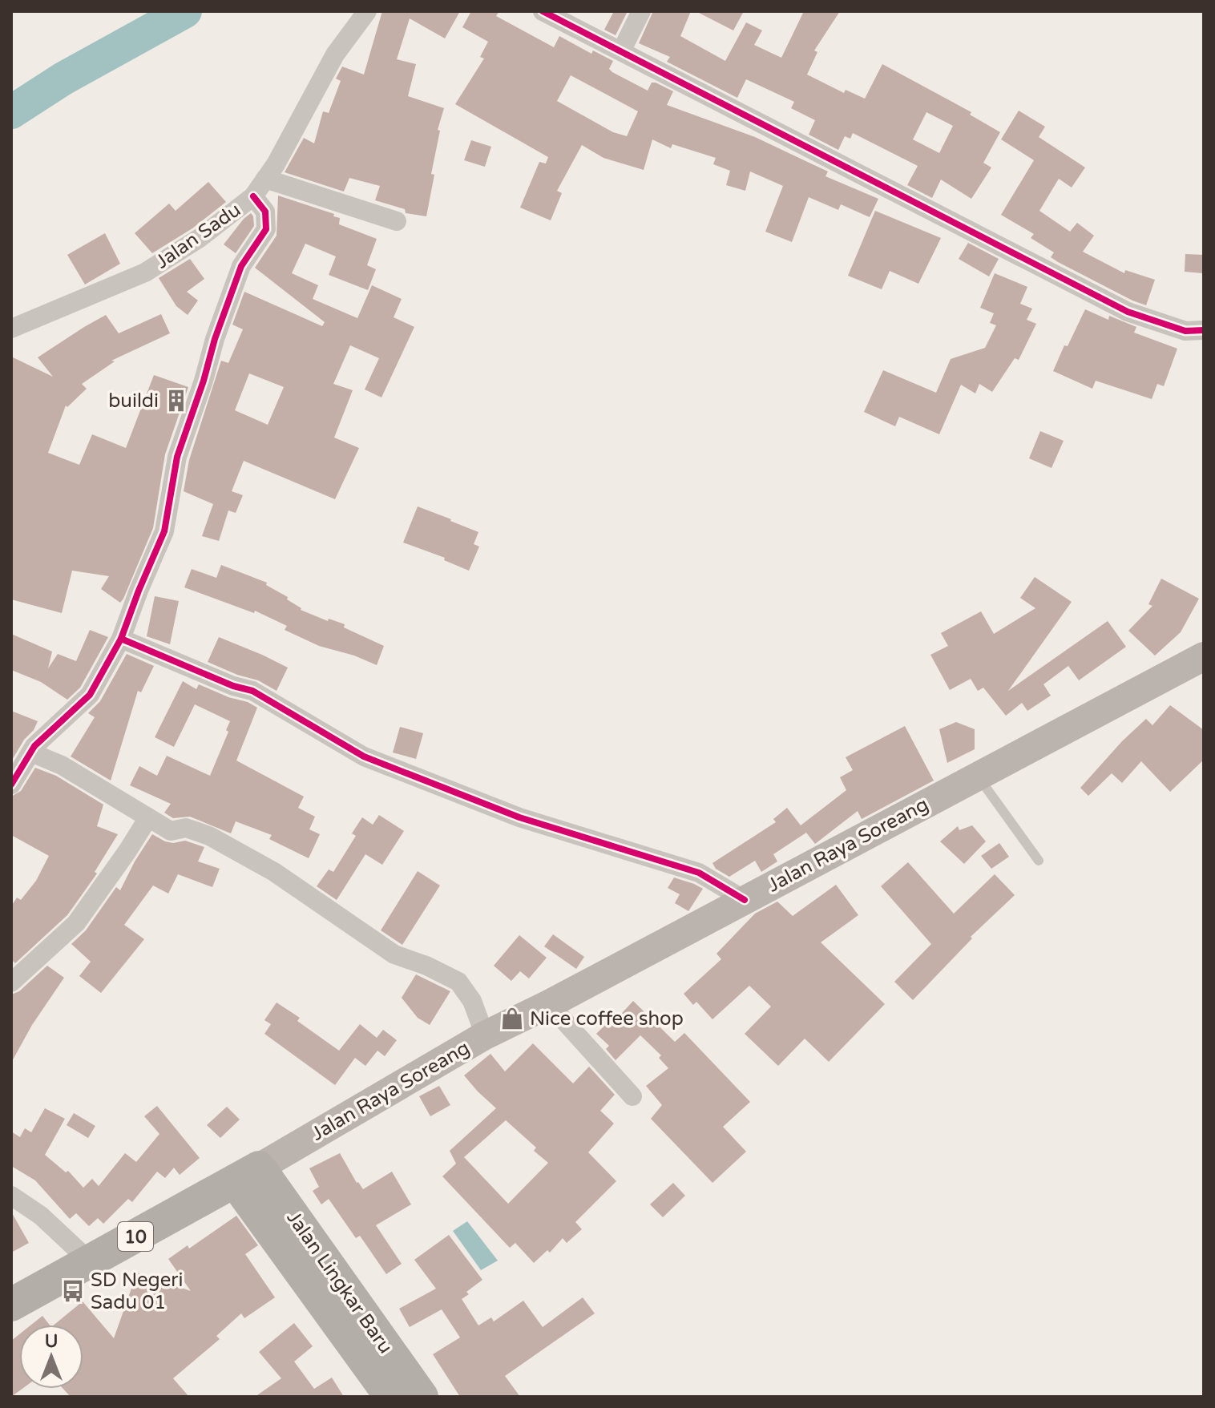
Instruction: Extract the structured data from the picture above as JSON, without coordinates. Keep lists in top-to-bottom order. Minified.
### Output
{"streets":{"highway":["10","Jalan Lingkar Baru"],"main road":["Jalan Raya Soreang"],"street":["Jalan Sadu"]},"crossings":[["Jalan Raya Soreang","10"],["Jalan Raya Soreang","Jalan Lingkar Baru"],["10","Jalan Lingkar Baru"]],"places":{"building":["buildi"],"shop":["Nice coffee shop"],"bus stop":["SD Negeri Sadu 01"]},"north":"top"}
